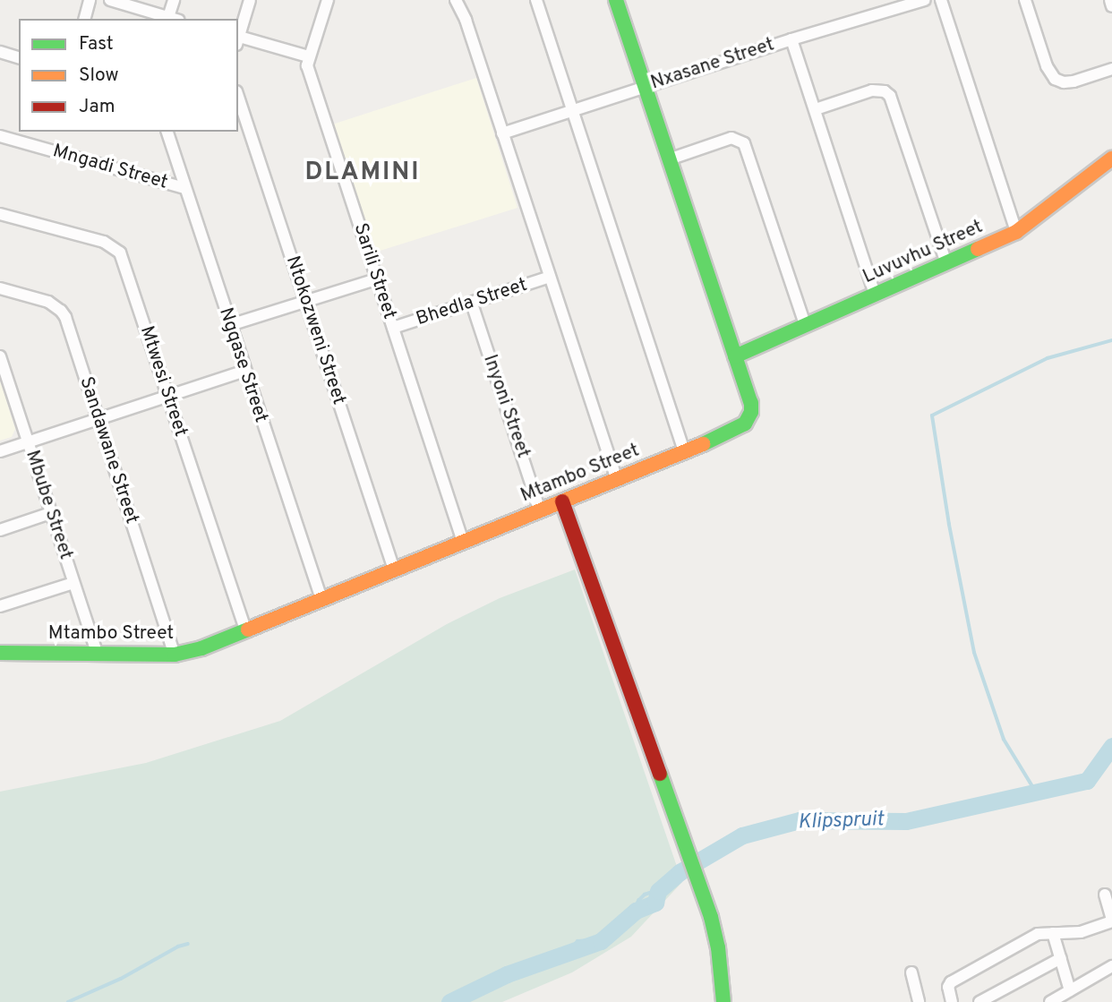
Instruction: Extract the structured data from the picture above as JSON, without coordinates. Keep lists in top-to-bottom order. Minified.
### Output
{"streets":{"street":["Nxasane Street","Mngadi Street","Luvuvhu Street","Sarili Street","Bhedla Street","Ntokozweni Street","Ngqase Street","Mtwesi Street","Inyoni Street","Sandawane Street","Mtambo Street","Mbube Street"]},"crossings":[["Nxasane Street","Mtambo Street"],["Mngadi Street","Ngqase Street"],["Luvuvhu Street","Mtambo Street"],["Sarili Street","Bhedla Street"],["Sarili Street","Mtambo Street"],["Bhedla Street","Inyoni Street"],["Ntokozweni Street","Mtambo Street"],["Ngqase Street","Mtambo Street"],["Mtwesi Street","Mtambo Street"],["Inyoni Street","Mtambo Street"],["Sandawane Street","Mtambo Street"],["Mtambo Street","Mbube Street"]],"districts":["DLAMINI"],"water":["Klipspruit"],"legend":["Fast","Slow","Jam"]}
